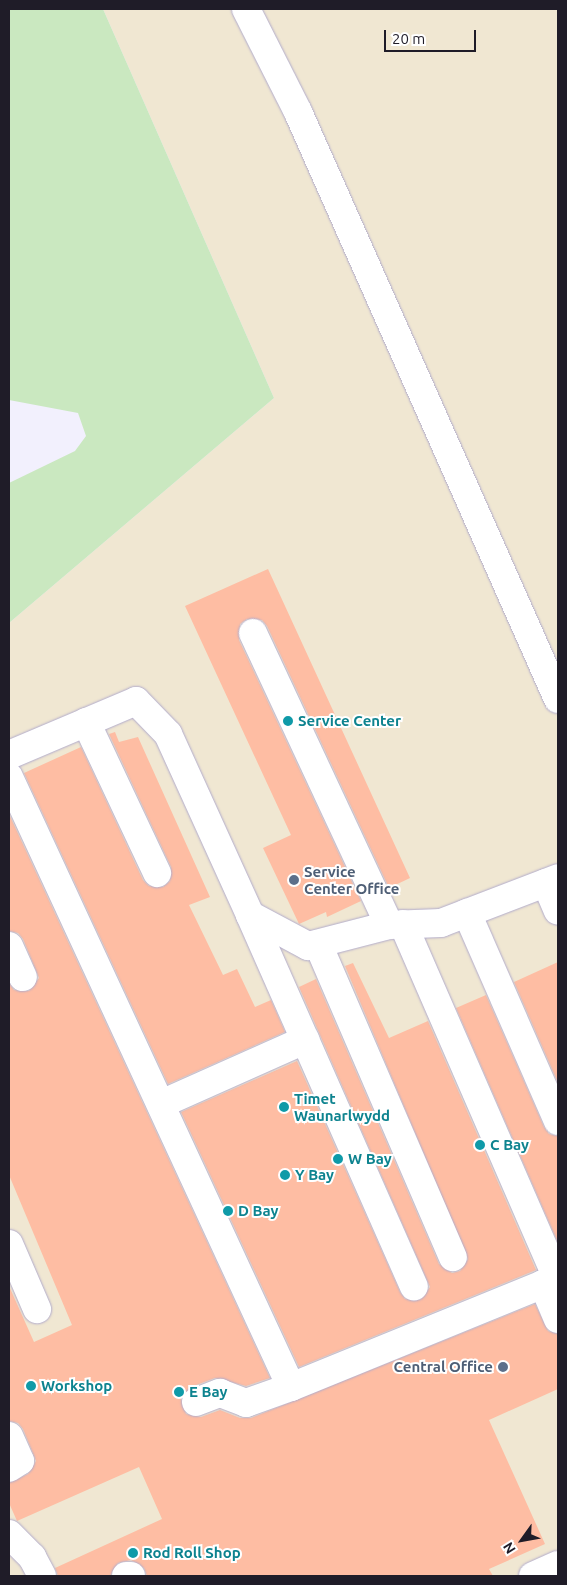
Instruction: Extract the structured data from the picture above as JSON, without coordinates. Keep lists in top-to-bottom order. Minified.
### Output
{"places":["Service Center","Service Center Office","Timet Waunarlwydd","C Bay","W Bay","Y Bay","D Bay","Central Office","Workshop","E Bay","Rod Roll Shop"],"scale_bar":"20 m","north":"bottom left"}
